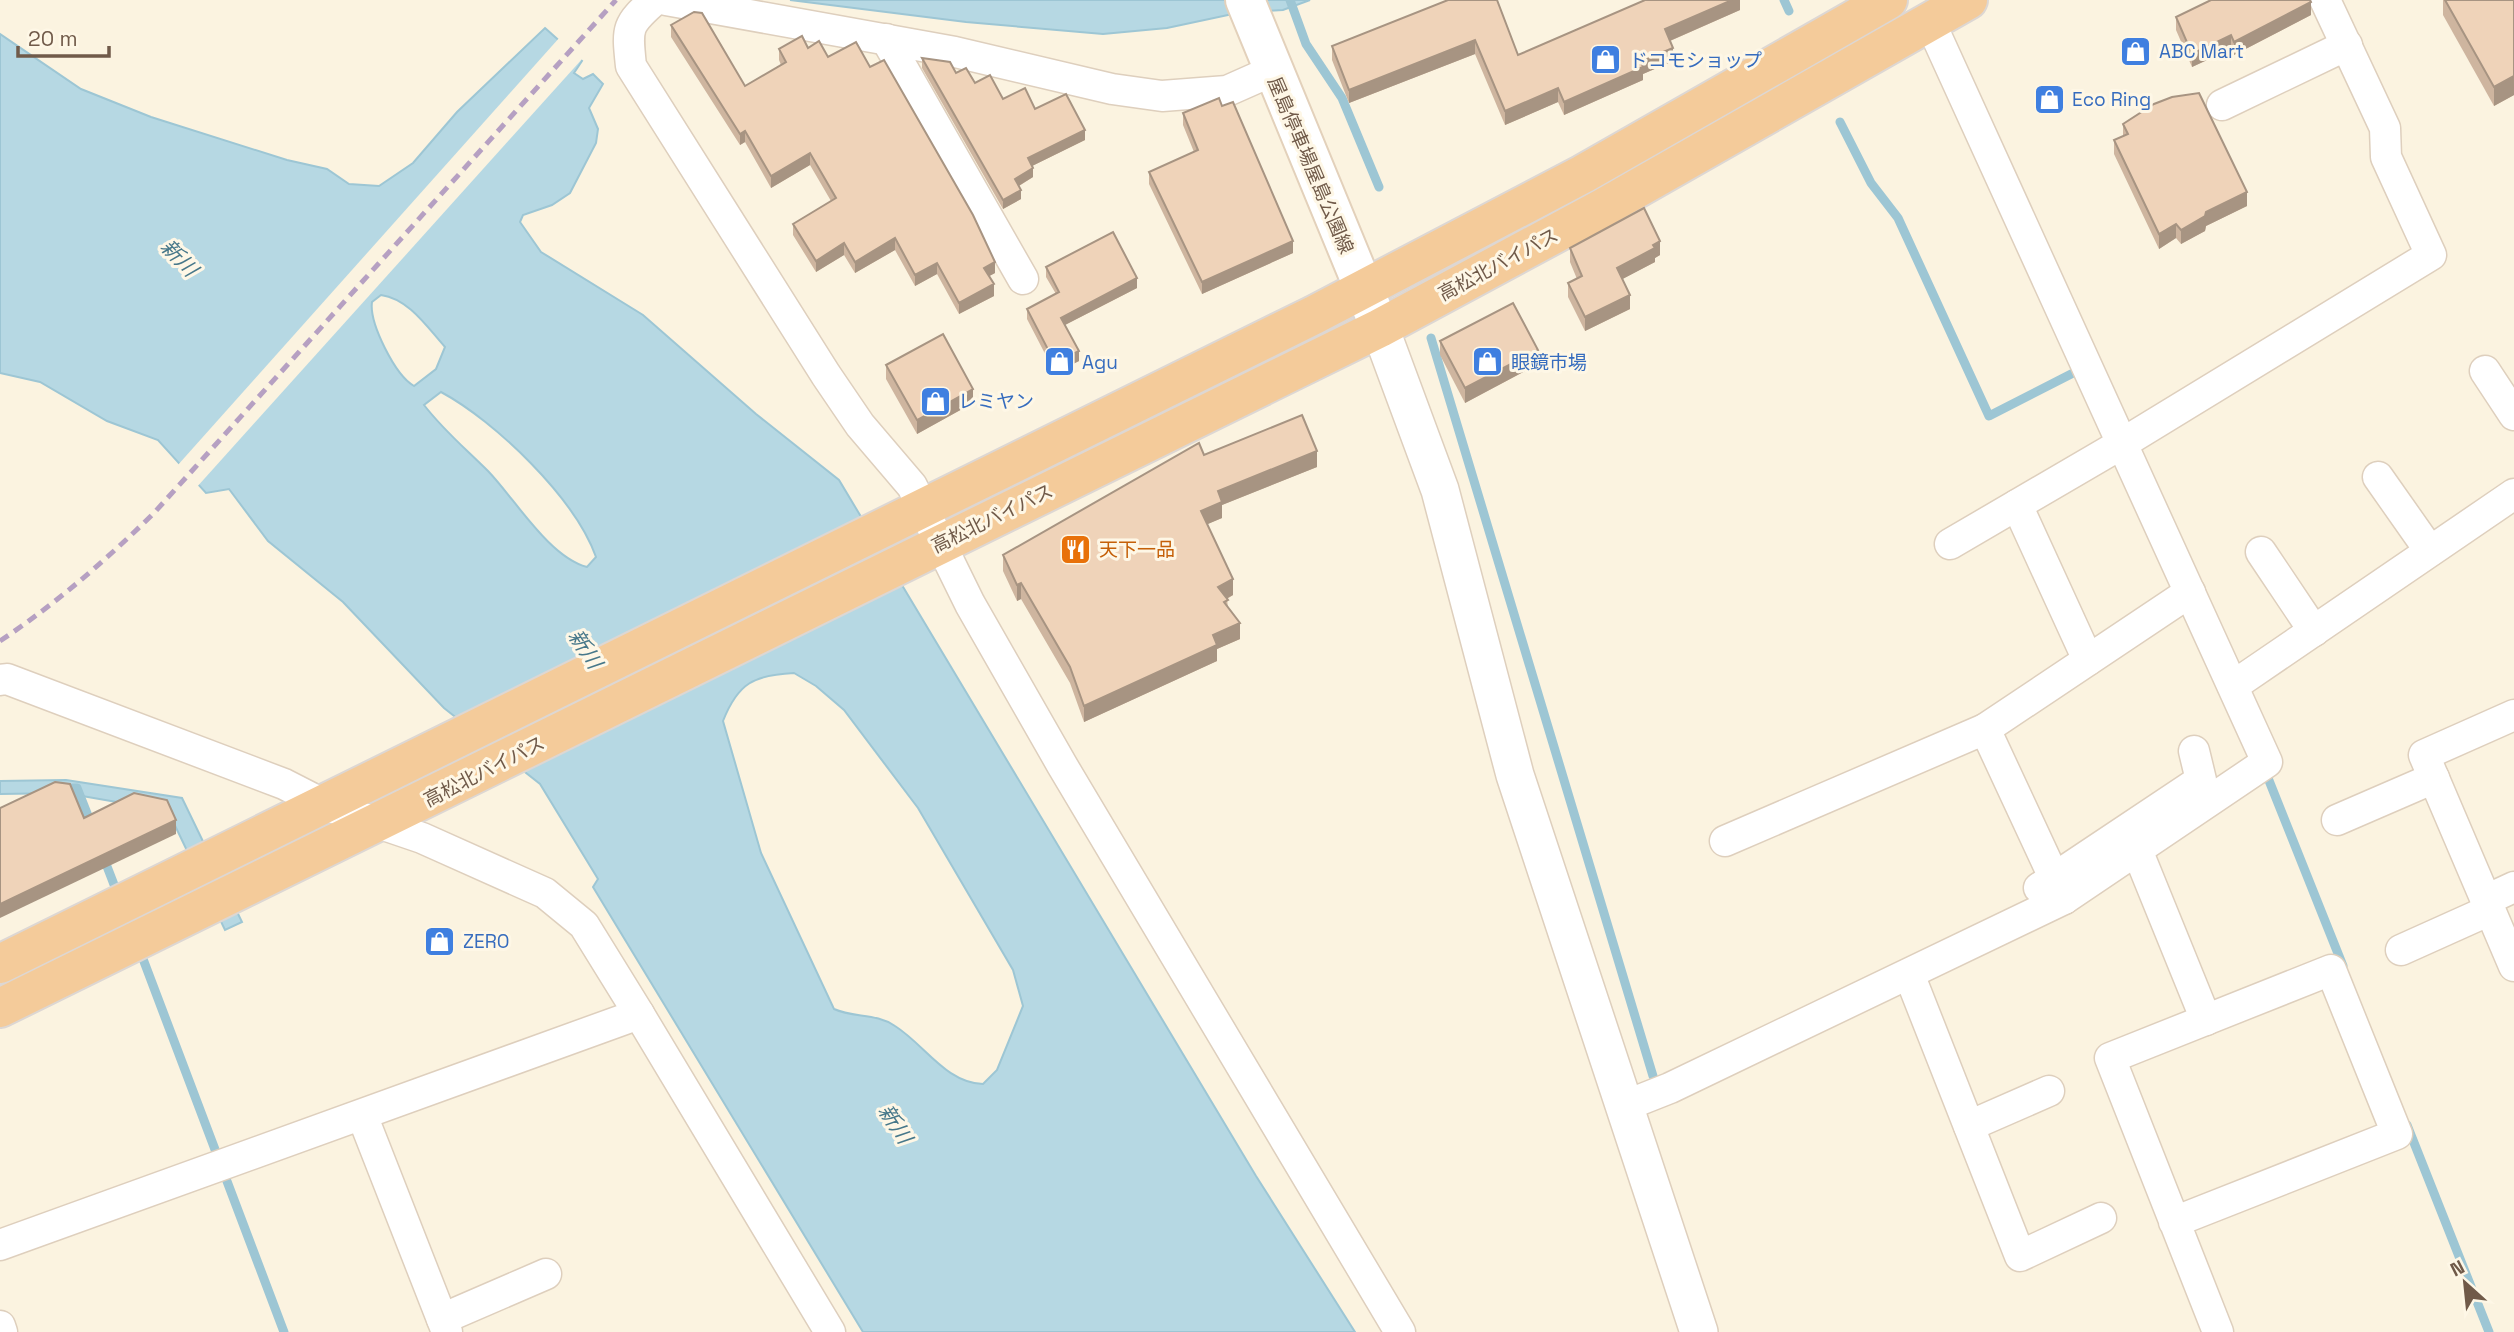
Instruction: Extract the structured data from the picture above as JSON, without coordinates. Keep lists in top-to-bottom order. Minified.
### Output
{"streets":{"highway":["高松北バイパス"],"main road":["屋島停車場屋島公園線"]},"crossings":[["屋島停車場屋島公園線","高松北バイパス"]],"water":["新川"],"places":{"shop":["ABC Mart","ドコモショップ","Eco Ring","Agu","眼鏡市場","レミヤン","ZERO"],"restaurant":["天下一品"]},"scale_bar":"20 m","north":"top left"}
